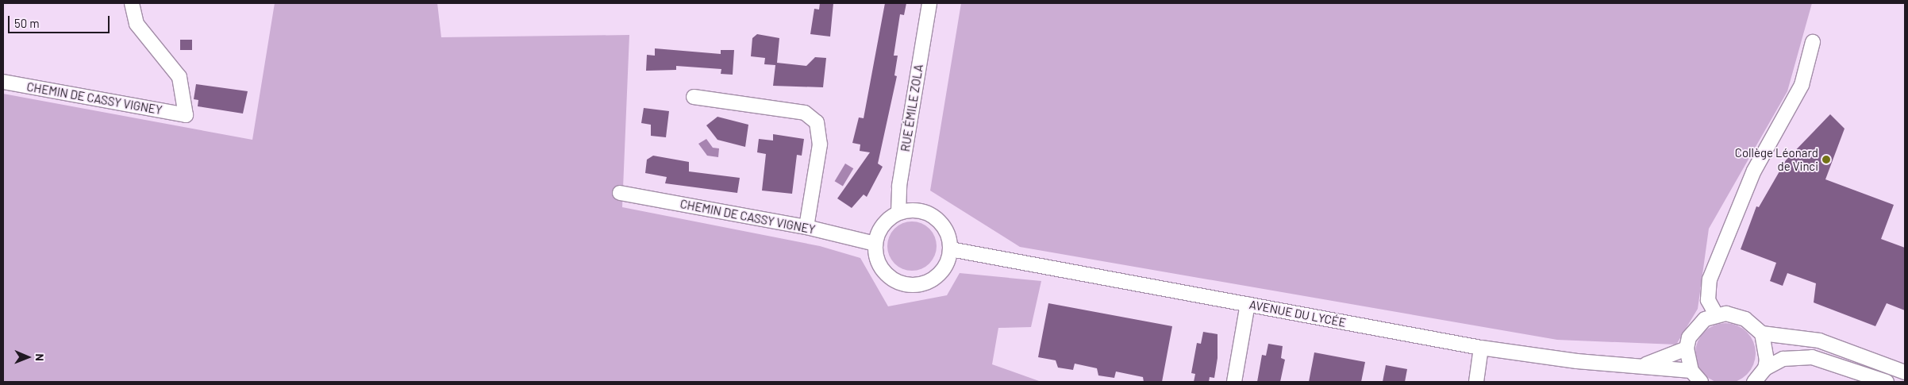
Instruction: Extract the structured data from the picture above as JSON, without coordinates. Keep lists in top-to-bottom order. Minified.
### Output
{"streets":{"street":["CHEMIN DE CASSY VIGNEY","RUE ÉMILE ZOLA","AVENUE DU LYCÉE"]},"crossings":[["CHEMIN DE CASSY VIGNEY","RUE ÉMILE ZOLA"],["CHEMIN DE CASSY VIGNEY","AVENUE DU LYCÉE"],["RUE ÉMILE ZOLA","AVENUE DU LYCÉE"]],"places":["Collège Léonard de Vinci"],"scale_bar":"50 m","north":"right"}
